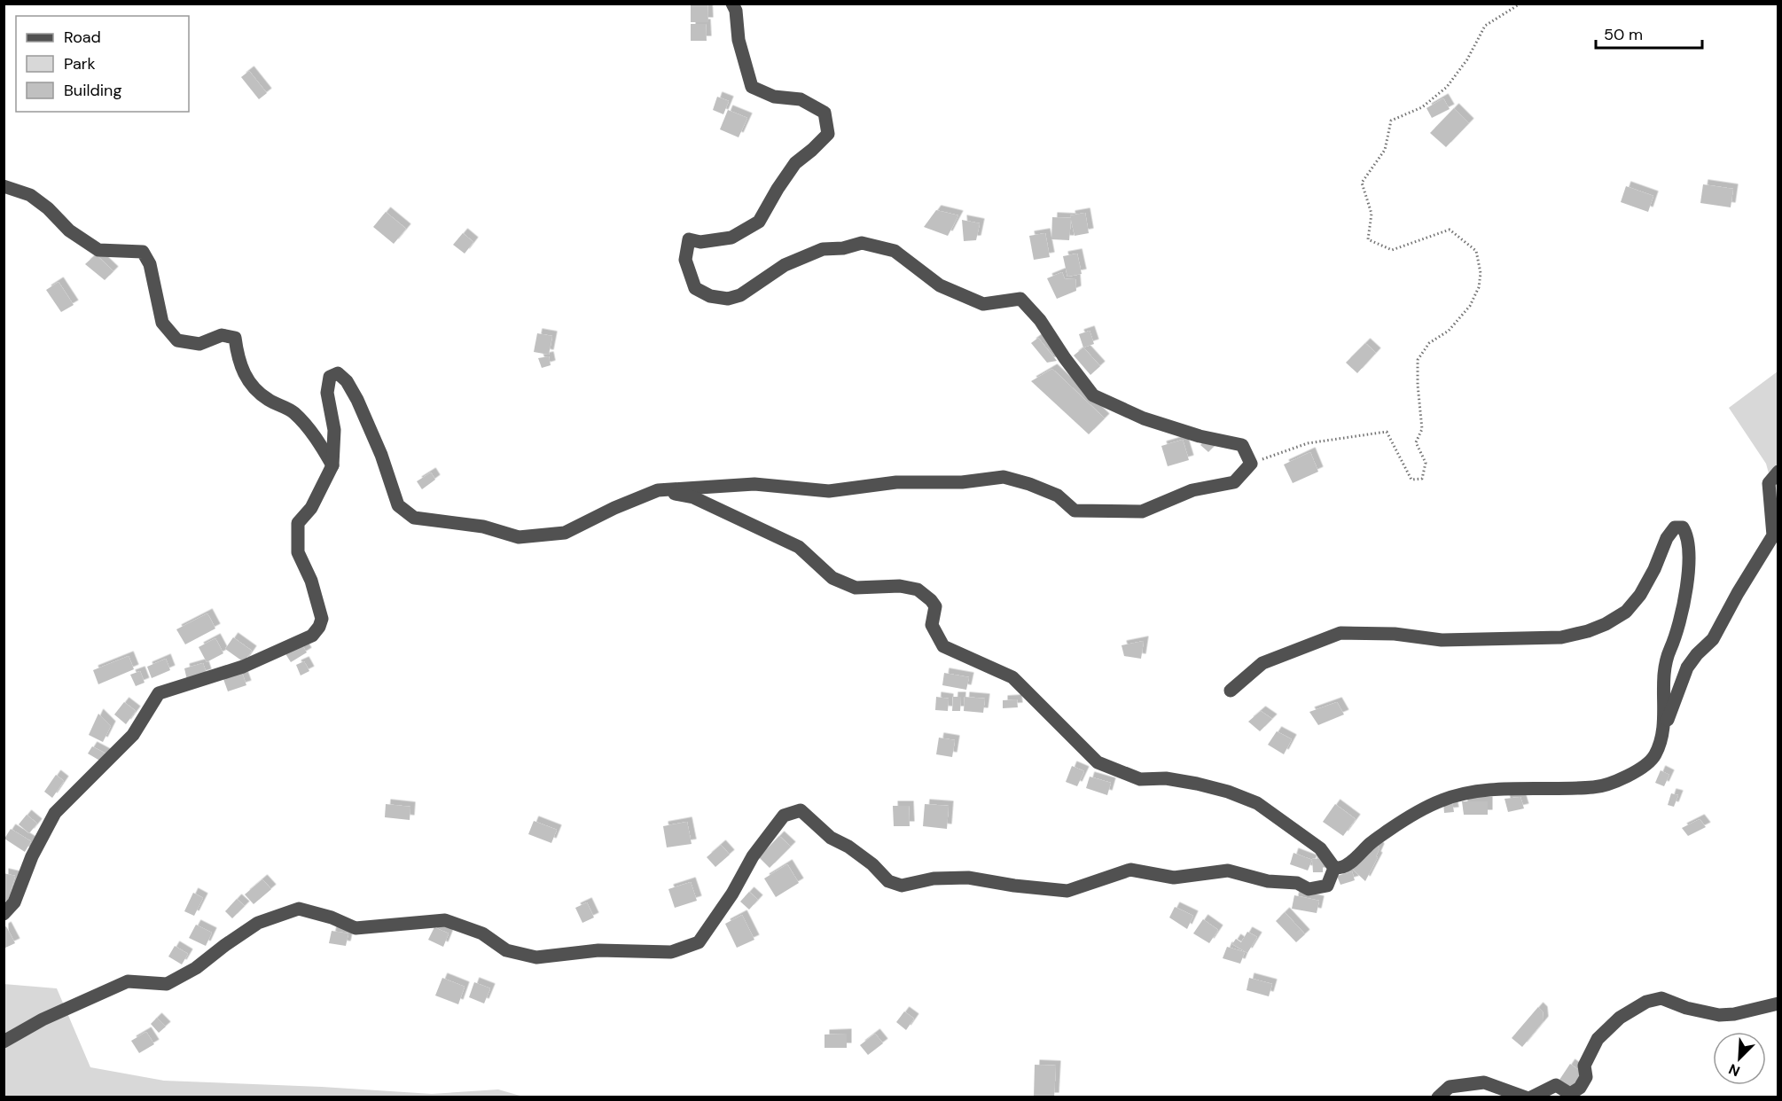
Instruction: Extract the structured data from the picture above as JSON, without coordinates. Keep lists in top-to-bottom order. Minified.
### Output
{"legend":["Road","Park","Building"],"scale_bar":"50 m","north":"bottom left"}
